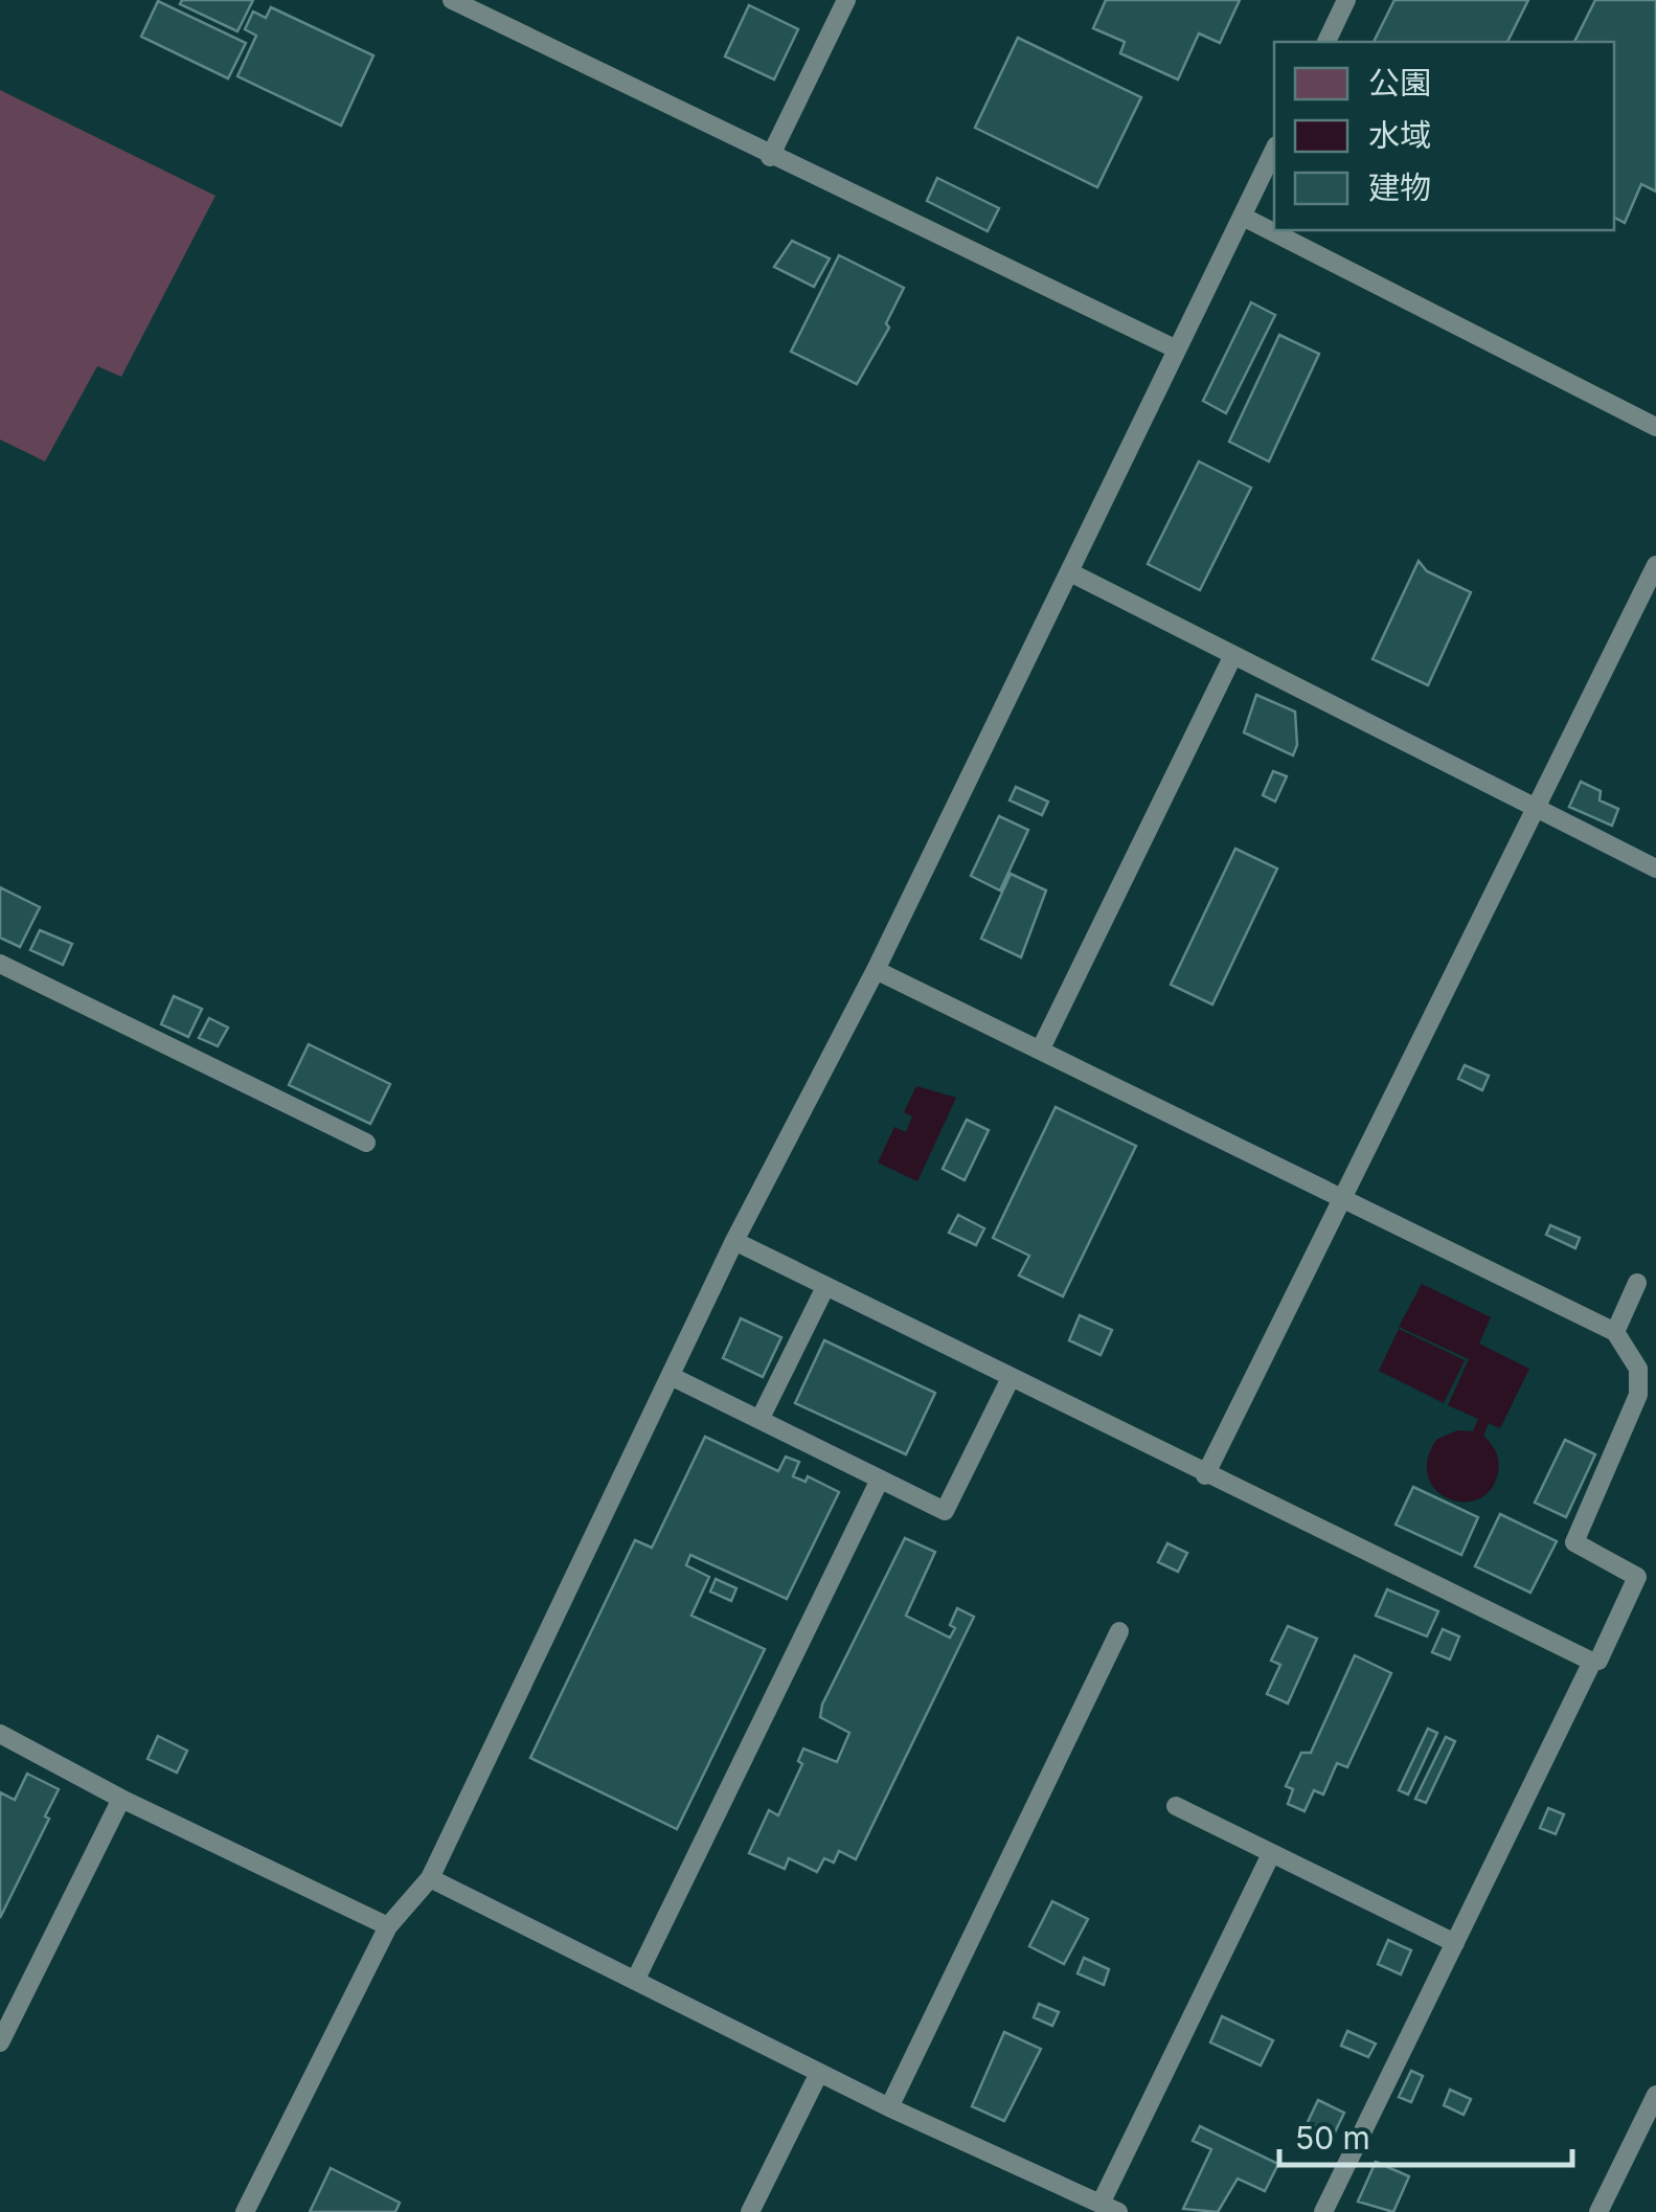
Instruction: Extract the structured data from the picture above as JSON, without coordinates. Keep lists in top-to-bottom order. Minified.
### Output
{"legend":["公園","水域","建物"],"scale_bar":"50 m"}
